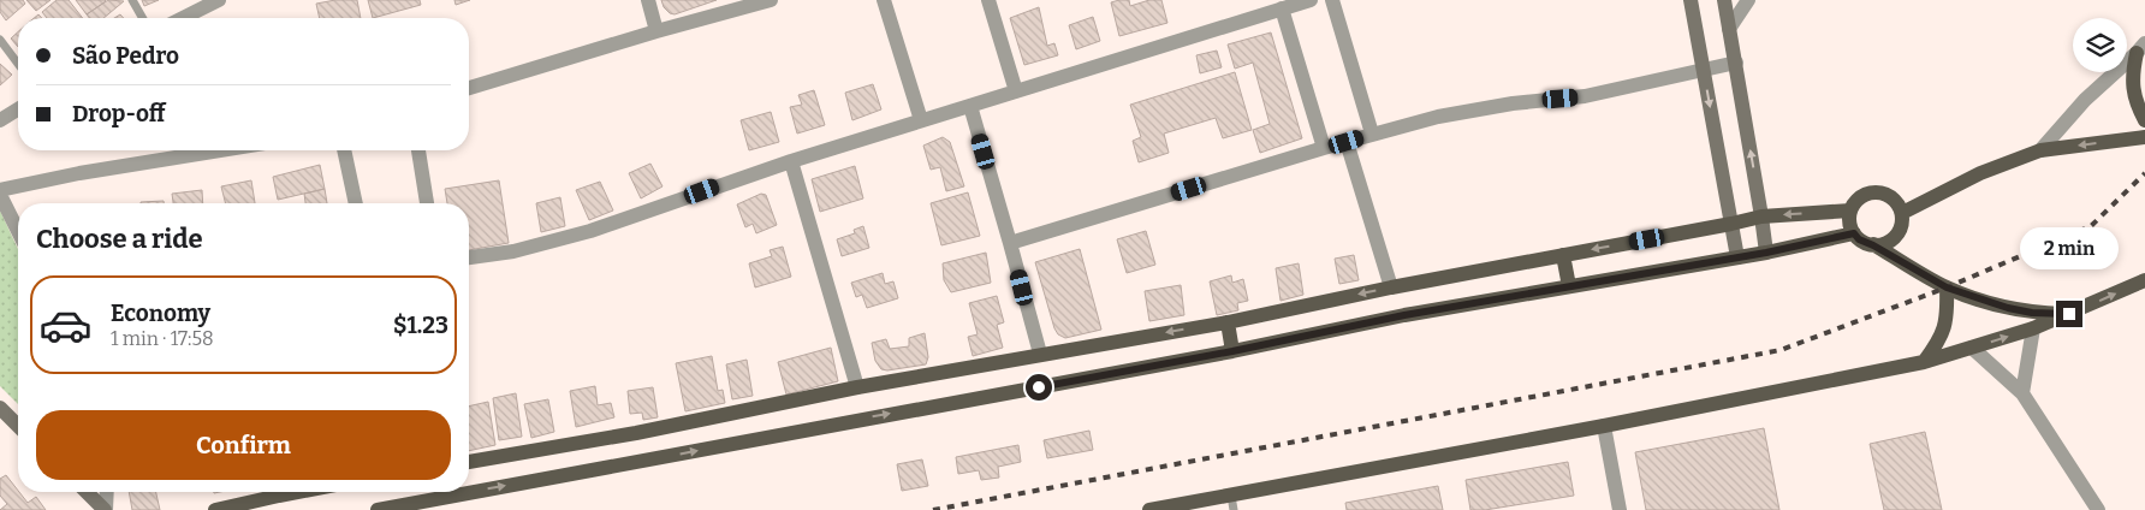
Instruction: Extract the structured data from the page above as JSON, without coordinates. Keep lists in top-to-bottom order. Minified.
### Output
{"page":{"banner":["São Pedro","Drop-off"],"heading":"Choose a ride","bubble":"2 min","list":[{"name":"Economy","note":"1 min · 17:58","value":"$1.23"}],"buttons":"Confirm"}}
